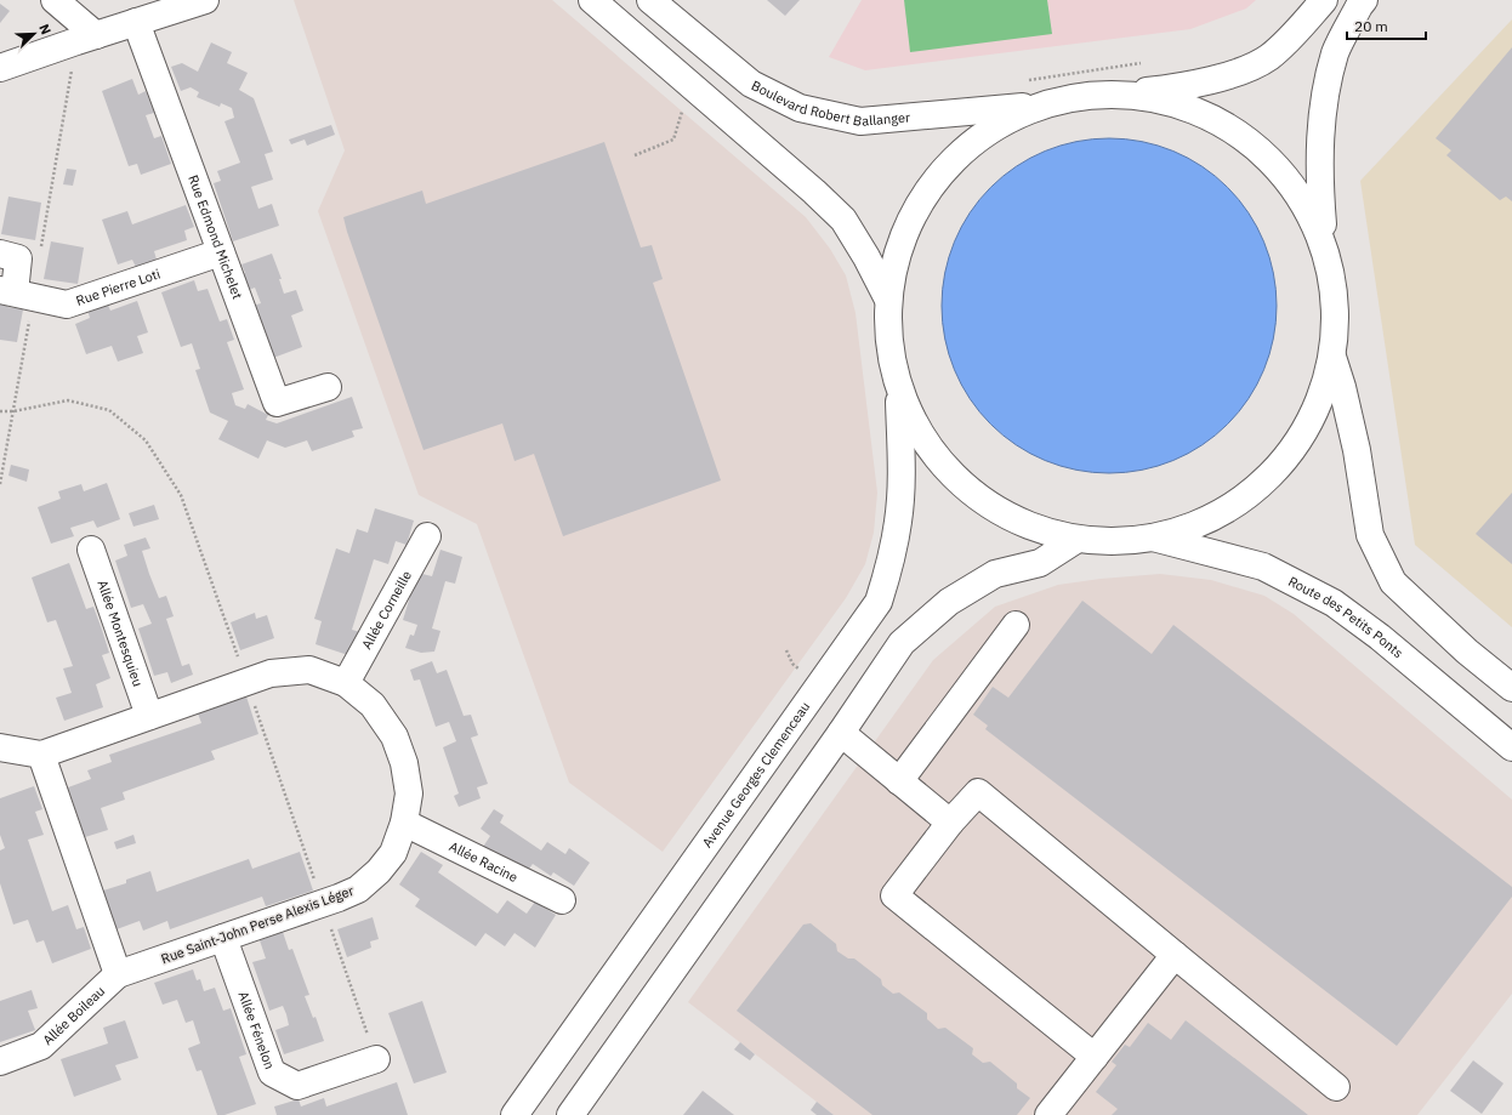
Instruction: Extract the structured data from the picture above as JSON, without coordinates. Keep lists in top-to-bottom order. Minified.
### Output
{"streets":{"main road":["Boulevard Robert Ballanger","Rue Edmond Michelet","Rue Pierre Loti","Allée Corneille","Route des Petits Ponts","Allée Montesquieu","Avenue Georges Clemenceau","Allée Racine","Rue Saint-John Perse Alexis Léger","Allée Boileau","Allée Fénelon"]},"crossings":[["Rue Edmond Michelet","Rue Pierre Loti"],["Allée Corneille","Rue Saint-John Perse Alexis Léger"],["Allée Montesquieu","Rue Saint-John Perse Alexis Léger"],["Allée Racine","Rue Saint-John Perse Alexis Léger"],["Rue Saint-John Perse Alexis Léger","Allée Boileau"],["Rue Saint-John Perse Alexis Léger","Allée Fénelon"]],"scale_bar":"20 m","north":"top right"}
